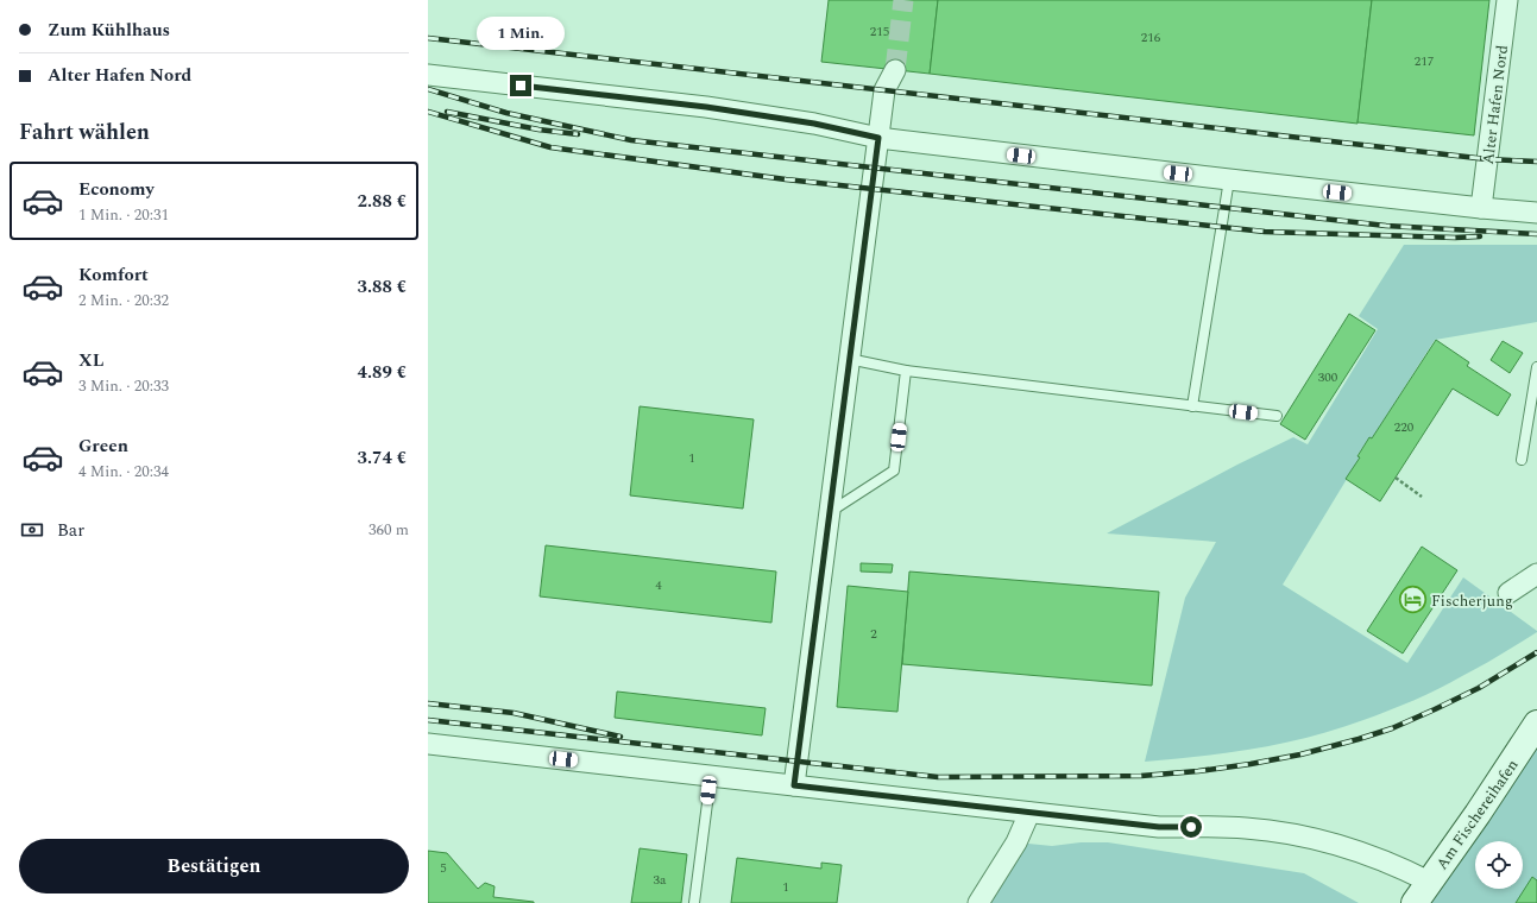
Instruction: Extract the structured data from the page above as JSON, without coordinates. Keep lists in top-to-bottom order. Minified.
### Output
{"streets":{"street":["Alter Hafen Nord","Am Fischereihafen"]},"places":{"hotel":["Fischerjung"]},"house_numbers":["215","216","217","300","220","1","4","2","5","3a","1"],"page":{"banner":["Zum Kühlhaus","Alter Hafen Nord"],"bubble":"1 Min.","heading":"Fahrt wählen","list":[{"name":"Economy","note":"1 Min. · 20:31","value":"2.88 €"},{"name":"Komfort","note":"2 Min. · 20:32","value":"3.88 €"},{"name":"XL","note":"3 Min. · 20:33","value":"4.89 €"},{"name":"Green","note":"4 Min. · 20:34","value":"3.74 €"}],"pay":["Bar","360 m"],"buttons":"Bestätigen"}}
